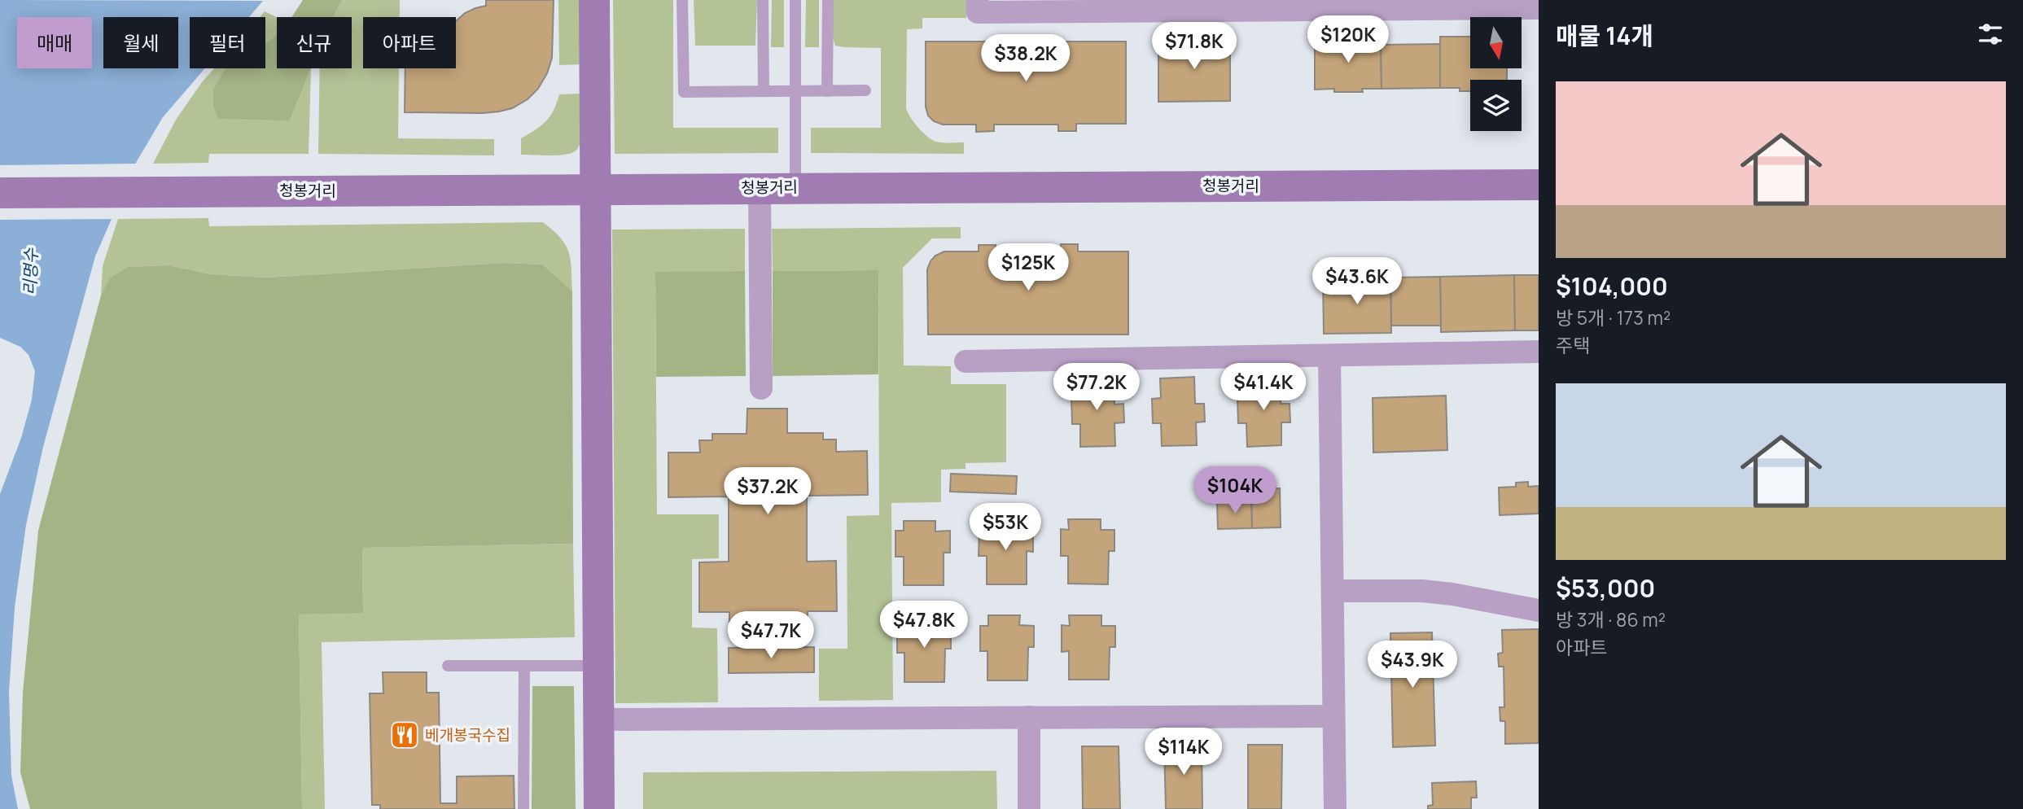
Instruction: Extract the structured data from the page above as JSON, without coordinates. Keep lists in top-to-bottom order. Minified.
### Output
{"streets":{"street":["청봉거리"]},"water":["리명수"],"places":{"restaurant":["베개봉국수집"]},"north":"bottom","page":{"heading":"매물 14개","price":["$120K","$71.8K","$38.2K","$125K","$43.6K","$77.2K","$41.4K","$104K","$37.2K","$53K","$47.8K","$47.7K","$43.9K","$114K"],"chip":["매매","월세","필터","신규","아파트"],"list":[{"name":"$104,000","note":"방 5개 · 173 m² · 주택"},{"name":"$53,000","note":"방 3개 · 86 m² · 아파트"}]}}
